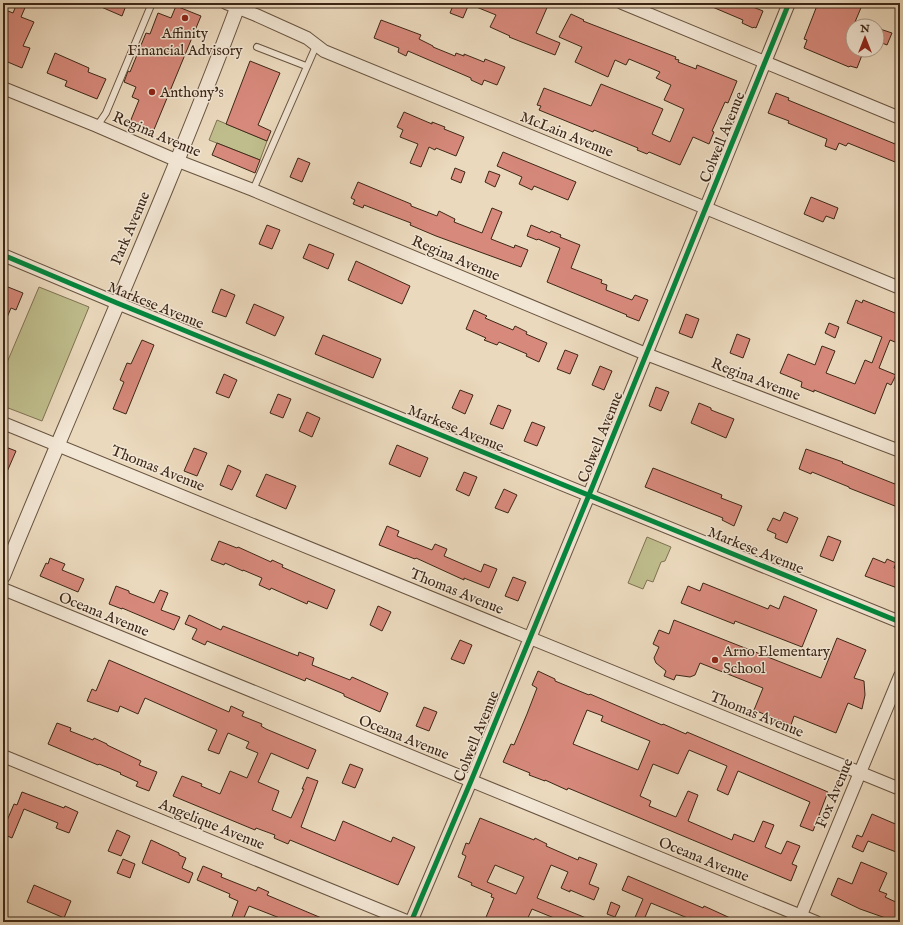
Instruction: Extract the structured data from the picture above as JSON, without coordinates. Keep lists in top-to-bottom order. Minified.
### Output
{"streets":{"street":["Regina Avenue","McLain Avenue","Colwell Avenue","Park Avenue","Markese Avenue","Thomas Avenue","Oceana Avenue","Fox Avenue","Angelique Avenue"]},"crossings":[["Regina Avenue","Colwell Avenue"],["Regina Avenue","Park Avenue"],["McLain Avenue","Colwell Avenue"],["McLain Avenue","Park Avenue"],["Colwell Avenue","Markese Avenue"],["Colwell Avenue","Thomas Avenue"],["Colwell Avenue","Oceana Avenue"],["Colwell Avenue","Angelique Avenue"],["Park Avenue","Markese Avenue"],["Park Avenue","Thomas Avenue"],["Thomas Avenue","Fox Avenue"],["Oceana Avenue","Fox Avenue"]],"places":["Affinity Financial Advisory","Anthony's","Arno Elementary School"],"north":"top"}
